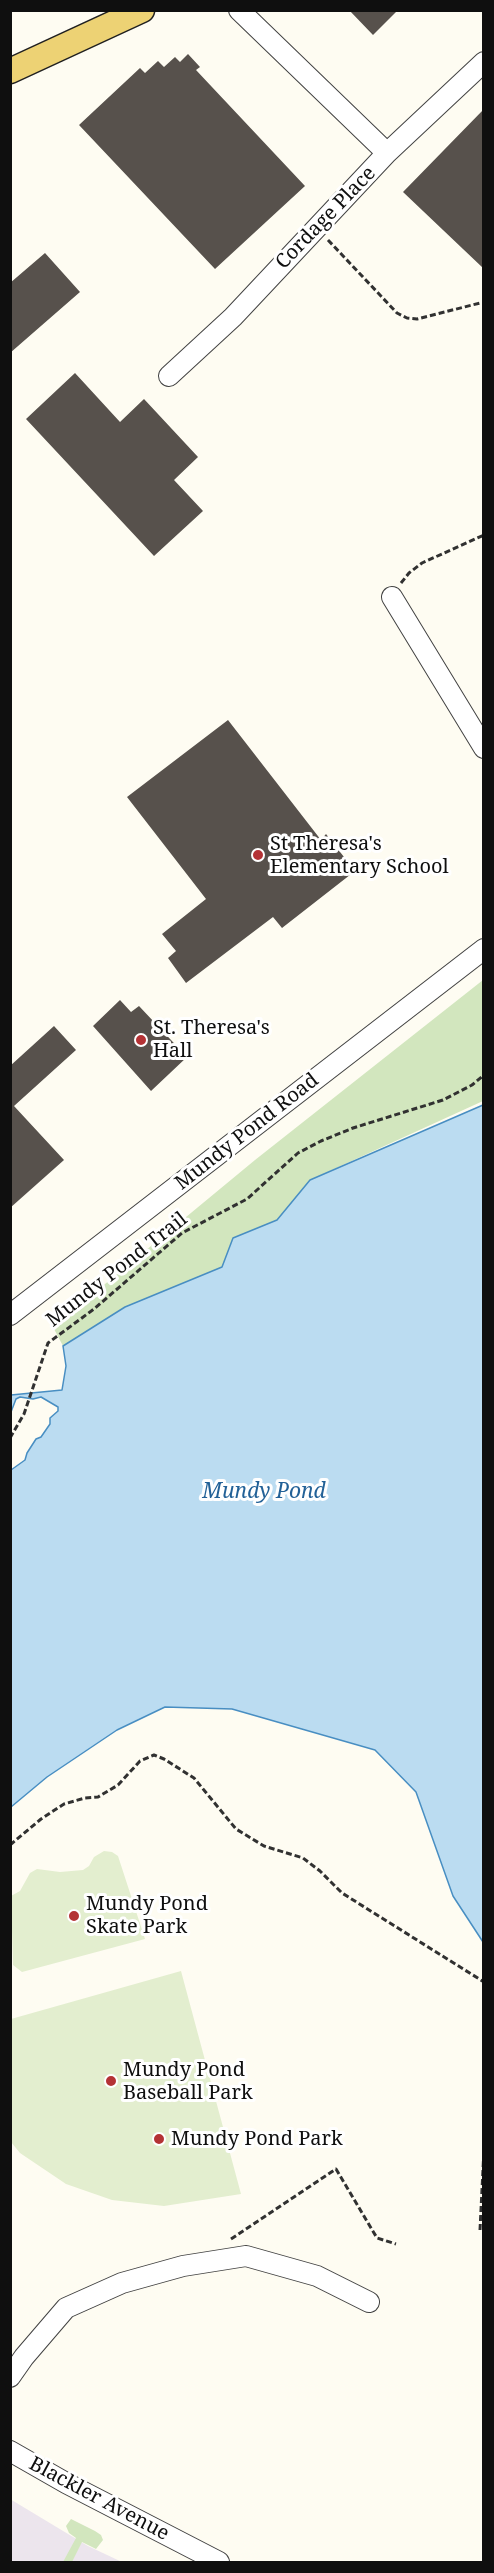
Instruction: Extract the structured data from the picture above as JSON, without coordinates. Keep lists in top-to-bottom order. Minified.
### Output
{"streets":{"street":["Cordage Place","Mundy Pond Road","Blackler Avenue"],"path":["Mundy Pond Trail"]},"water":["Mundy Pond"],"places":["St Theresa's Elementary School","St. Theresa's Hall","Mundy Pond Skate Park","Mundy Pond Baseball Park","Mundy Pond Park"]}
